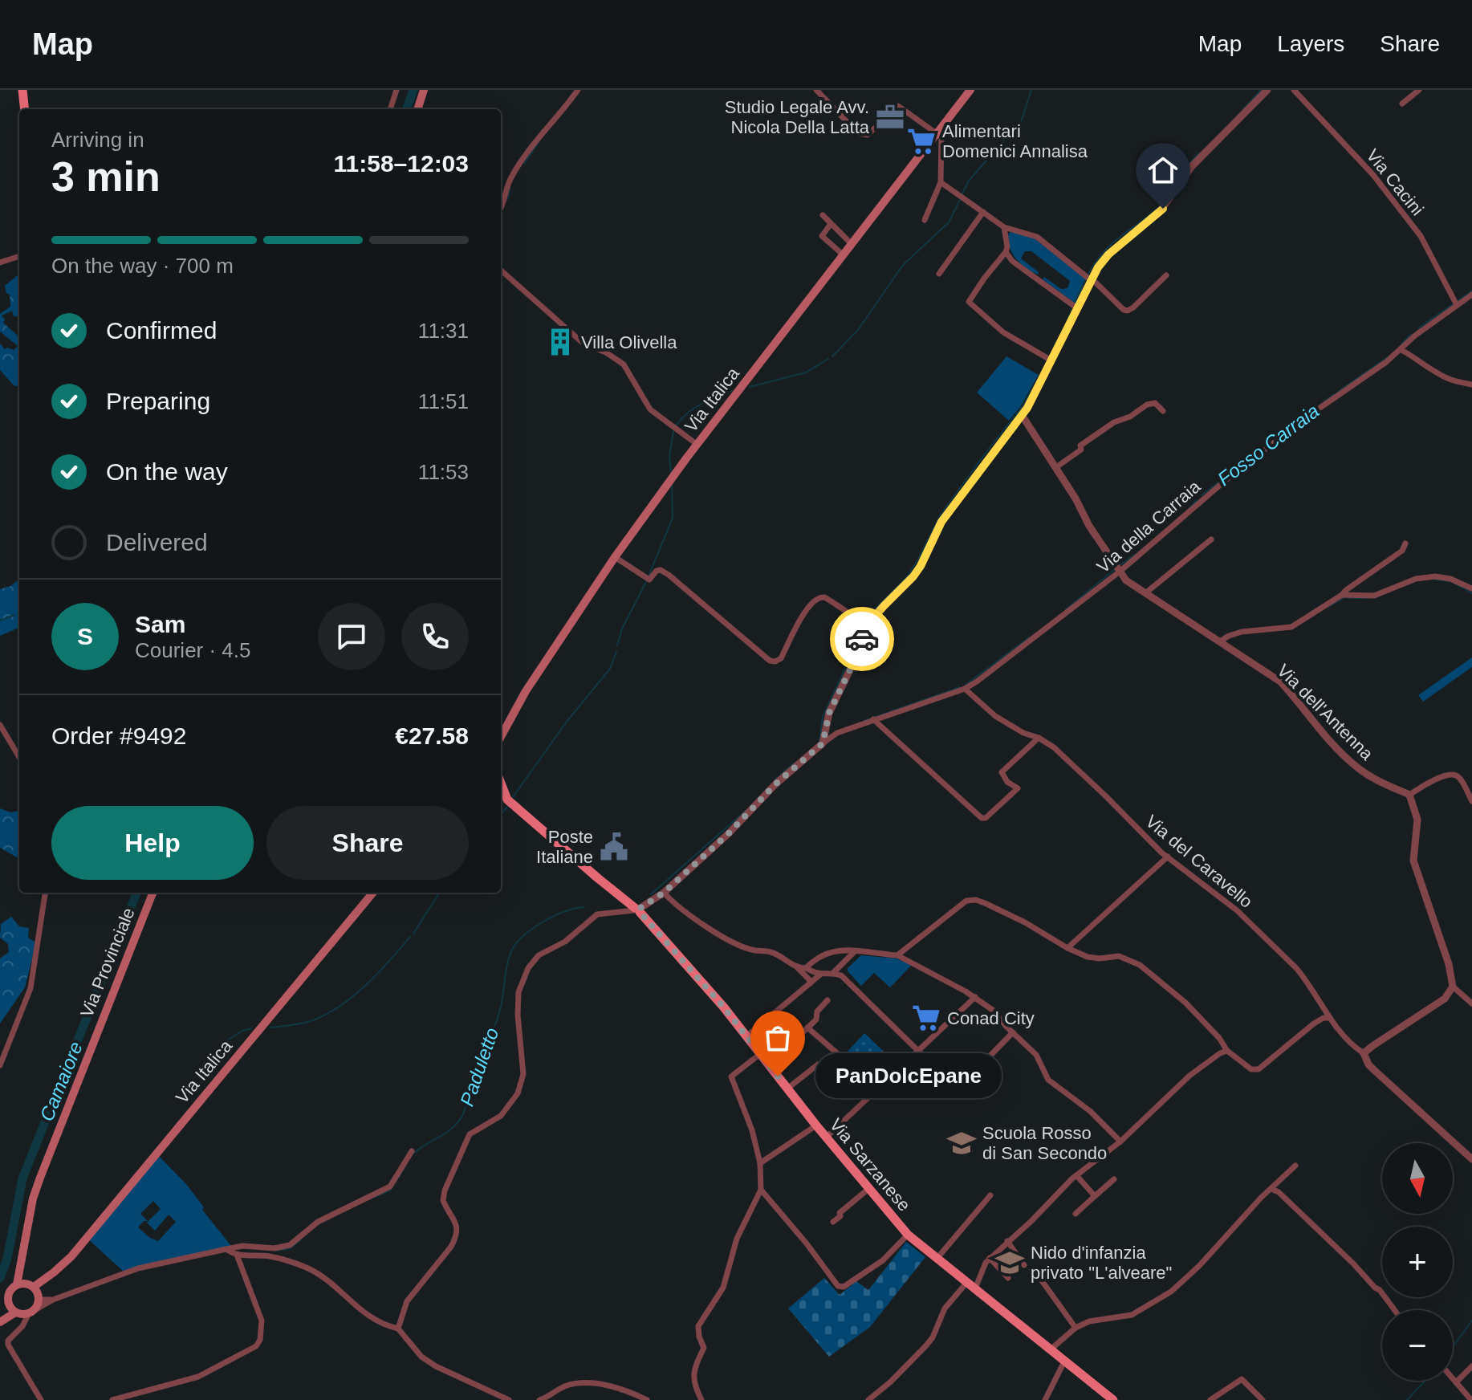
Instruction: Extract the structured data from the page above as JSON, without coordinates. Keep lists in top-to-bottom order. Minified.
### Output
{"streets":{"main road":["Via Italica","Via Provinciale","Via Sarzanese"],"street":["Via Cacini","Via della Carraia","Via dell'Antenna","Via del Caravello"]},"crossings":[["Via Cacini","Via della Carraia"],["Via della Carraia","Via dell'Antenna"],["Via della Carraia","Via del Caravello"]],"water":["Fosso Carraia","Paduletto","Camaiore"],"places":{"office":["Studio Legale Avv. Nicola Della Latta"],"supermarket":["Alimentari Domenici Annalisa","Conad City"],"building":["Villa Olivella"],"public building":["Poste Italiane"],"other":["PanDolcEpane"],"school or university":["Scuola Rosso di San Secondo","Nido d'infanzia privato \"L'alveare\""]},"north":"bottom","page":{"header":"Map","nav":["Map","Layers","Share"],"heading":["3 min","Arriving in","11:58–12:03"],"panel":["Sam","Courier · 4.5","Order #9492","€27.58"],"bar":"On the way · 700 m","list":[["Confirmed","11:31"],["Preparing","11:51"],["On the way","11:53"],"Delivered"],"round":"S","buttons":["Help","Share"],"bubble":"PanDolcEpane","map_buttons":["+","−"]}}
